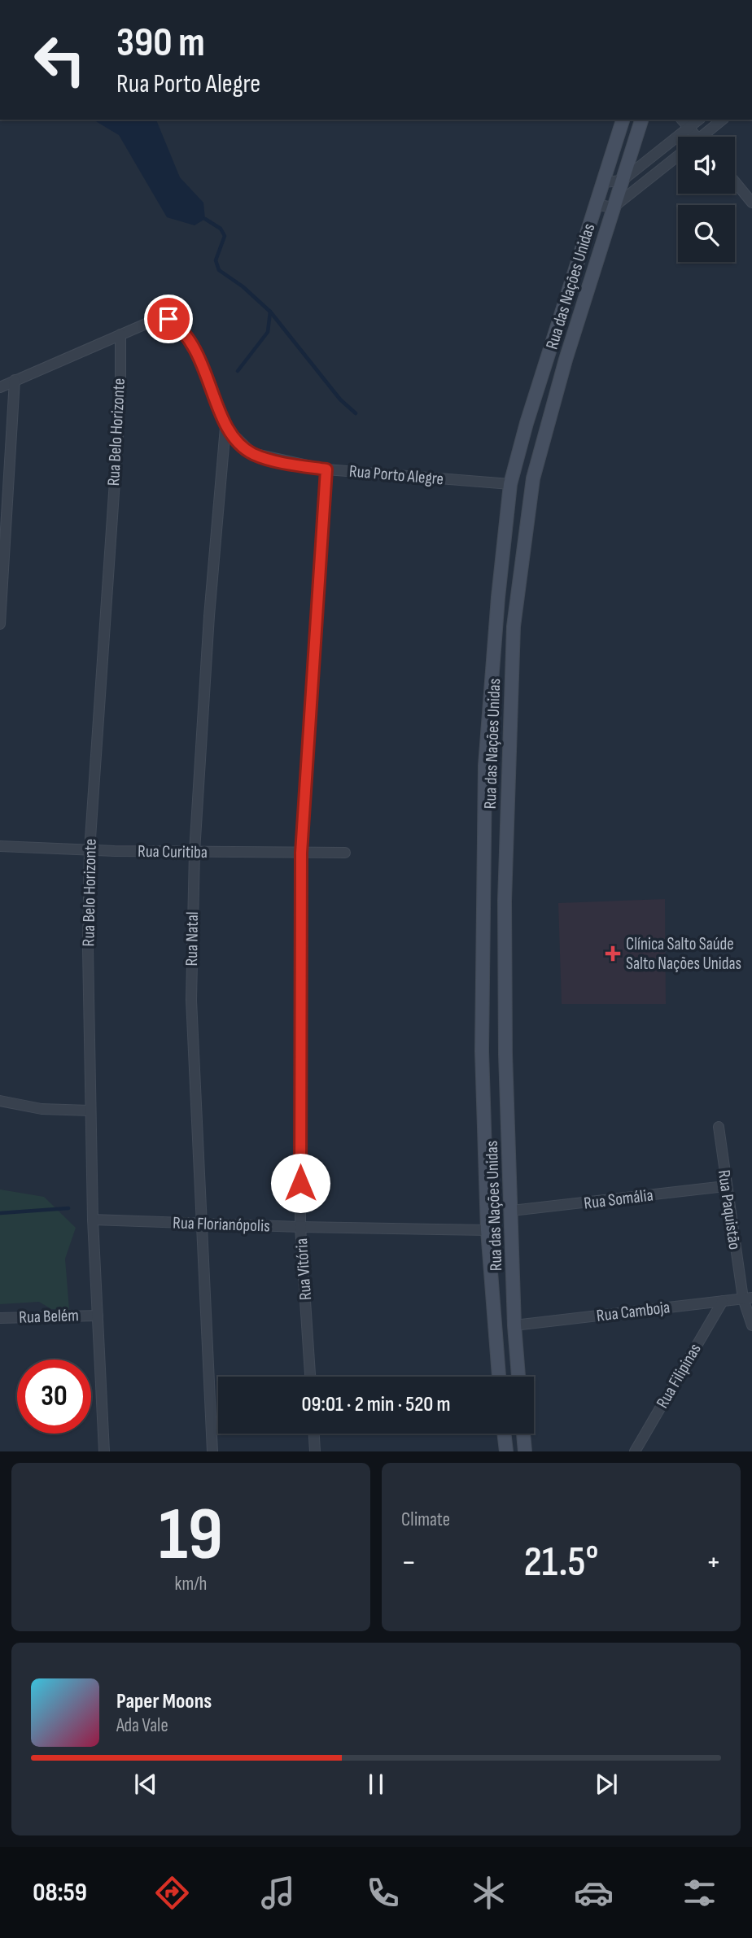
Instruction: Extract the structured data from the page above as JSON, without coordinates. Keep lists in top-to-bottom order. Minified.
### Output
{"streets":{"main road":["Rua das Nações Unidas"],"street":["Rua Belo Horizonte","Rua Porto Alegre","Rua Curitiba","Rua Natal","Rua Somália","Rua Paquistão","Rua Florianópolis","Rua Vitória","Rua Camboja","Rua Belém","Rua Filipinas"]},"crossings":[["Rua das Nações Unidas","Rua Porto Alegre"],["Rua das Nações Unidas","Rua Somália"],["Rua das Nações Unidas","Rua Florianópolis"],["Rua das Nações Unidas","Rua Camboja"],["Rua Belo Horizonte","Rua Porto Alegre"],["Rua Belo Horizonte","Rua Curitiba"],["Rua Belo Horizonte","Rua Florianópolis"],["Rua Belo Horizonte","Rua Belém"],["Rua Porto Alegre","Rua Natal"],["Rua Porto Alegre","Rua Vitória"],["Rua Curitiba","Rua Natal"],["Rua Curitiba","Rua Vitória"],["Rua Natal","Rua Florianópolis"],["Rua Somália","Rua Paquistão"],["Rua Paquistão","Rua Camboja"],["Rua Florianópolis","Rua Vitória"],["Rua Camboja","Rua Filipinas"]],"places":{"health":["Clínica Salto Saúde Salto Nações Unidas"]},"page":{"turn":["390 m","Rua Porto Alegre"],"limit":"30","trip":"09:01 · 2 min · 520 m","tile":[["19","km/h"],"Climate"],"heat":["−","21.5°","+"],"song":["Paper Moons","Ada Vale"],"tabs":"08:59"}}
